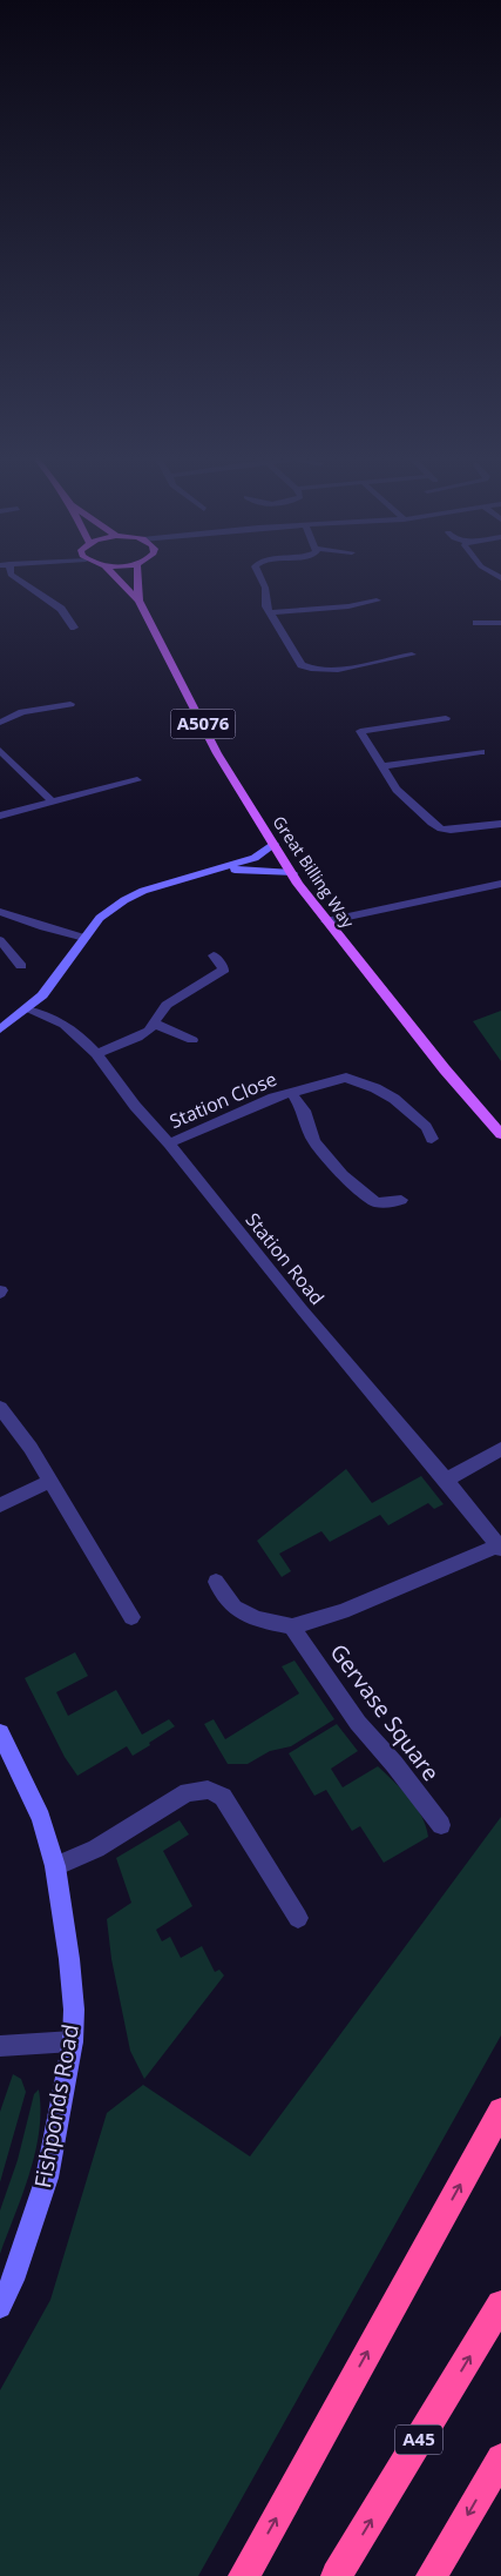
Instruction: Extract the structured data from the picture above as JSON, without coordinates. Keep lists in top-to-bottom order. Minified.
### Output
{"streets":{"highway":["A45"],"main road":["A5076","Great Billing Way"],"street":["Station Close","Station Road","Gervase Square","Fishponds Road"]},"crossings":[["Station Close","Station Road"],["Station Road","Gervase Square"]]}
